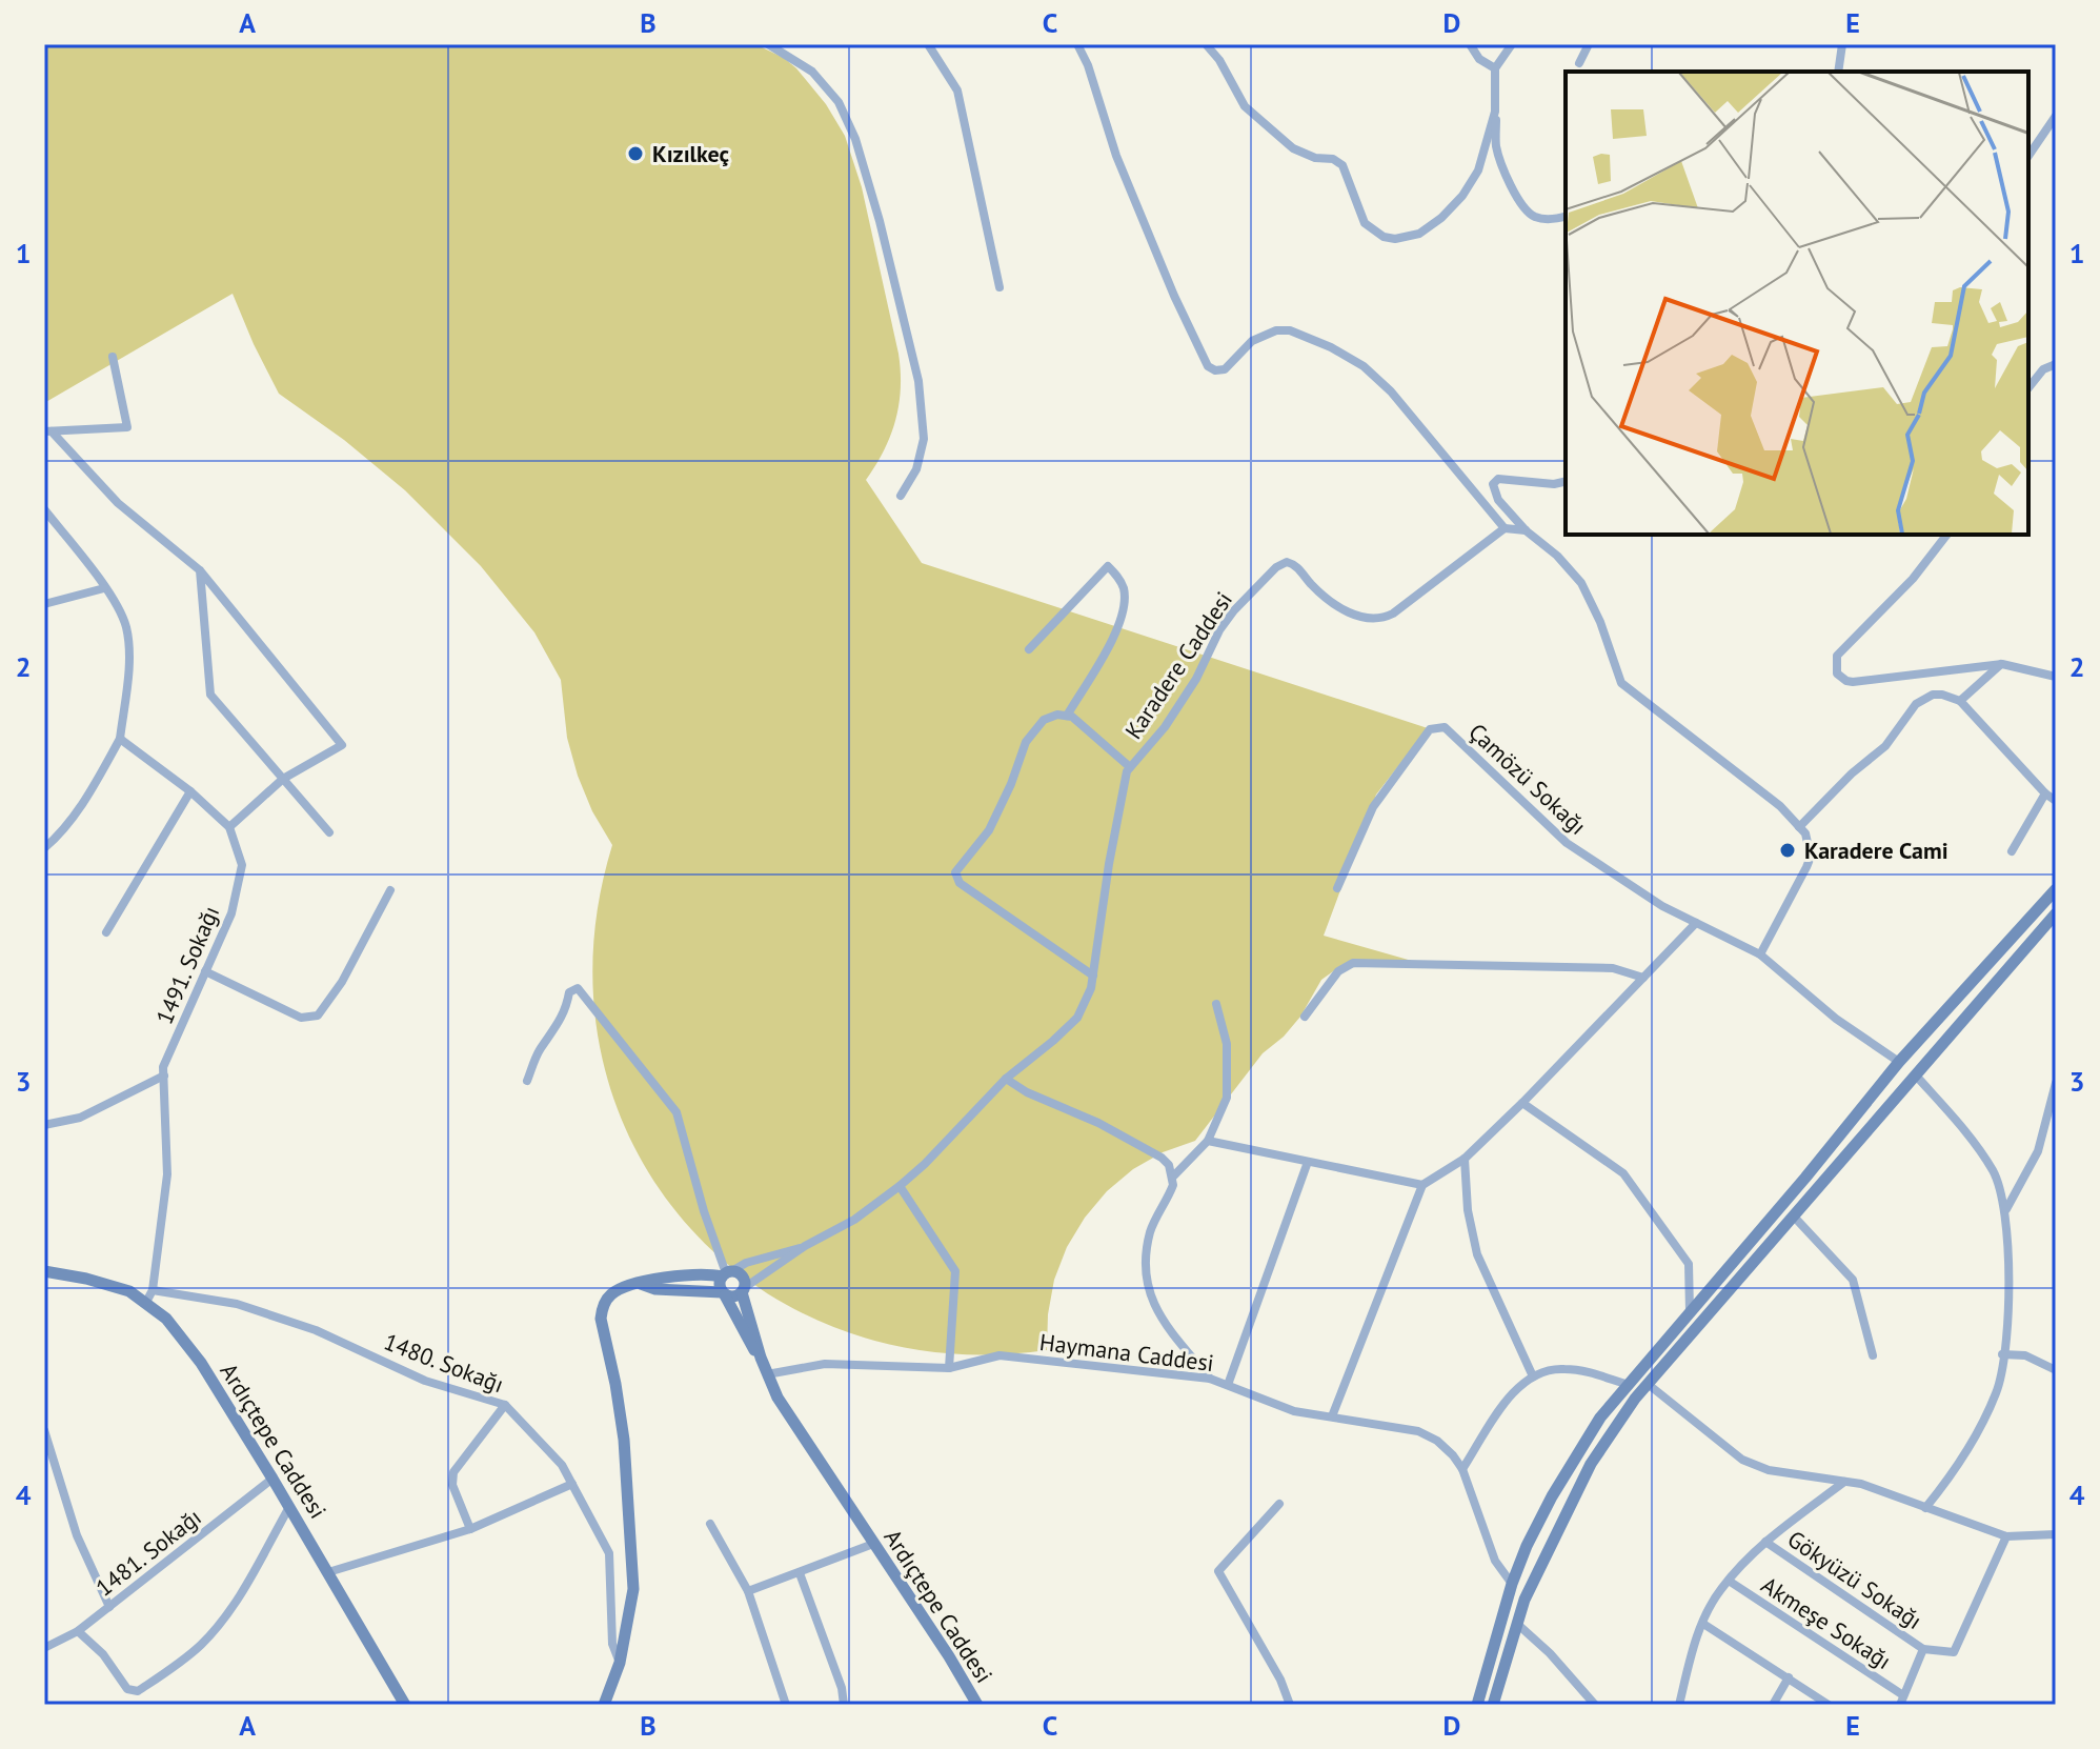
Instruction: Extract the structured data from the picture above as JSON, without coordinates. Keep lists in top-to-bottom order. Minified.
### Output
{"streets":{"street":["Karadere Caddesi","Çamözü Sokağı","1491. Sokağı","Haymana Caddesi","1480. Sokağı","Ardıçtepe Caddesi","1481. Sokağı","Gökyüzü Sokağı","Akmeşe Sokağı"]},"crossings":[["1491. Sokağı","1480. Sokağı"],["Haymana Caddesi","Ardıçtepe Caddesi"],["Ardıçtepe Caddesi","1481. Sokağı"]],"places":["Kızılkeç","Karadere Cami"],"grid":{"columns":["A","B","C","D","E"],"rows":["1","2","3","4"]}}
